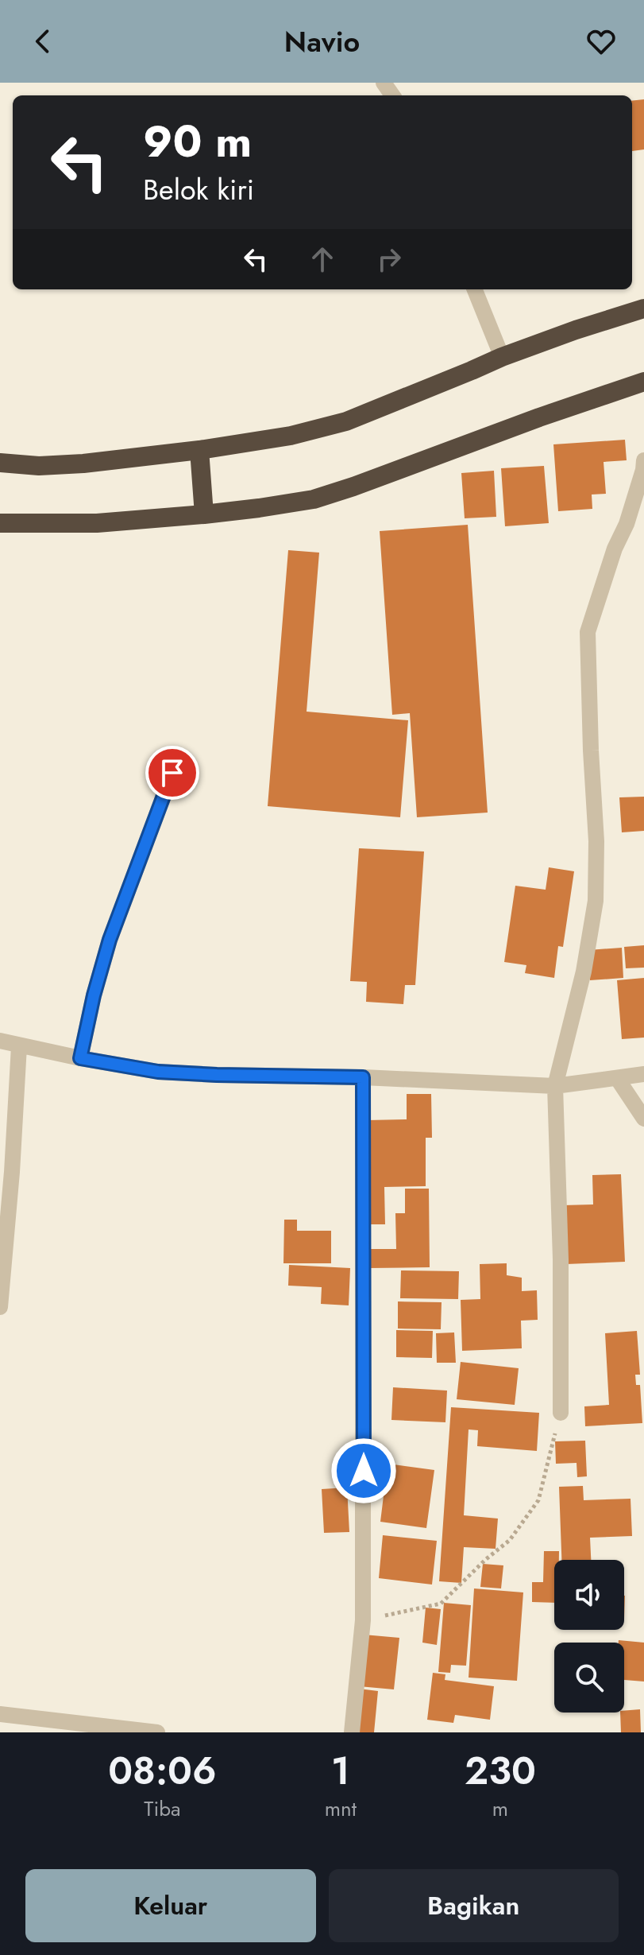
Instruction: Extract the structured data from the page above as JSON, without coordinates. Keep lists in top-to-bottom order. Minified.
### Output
{"page":{"header":"Navio","turn":["90 m","Belok kiri"],"eta":["08:06","Tiba","1","mnt","230","m"],"buttons":["Keluar","Bagikan"]}}
